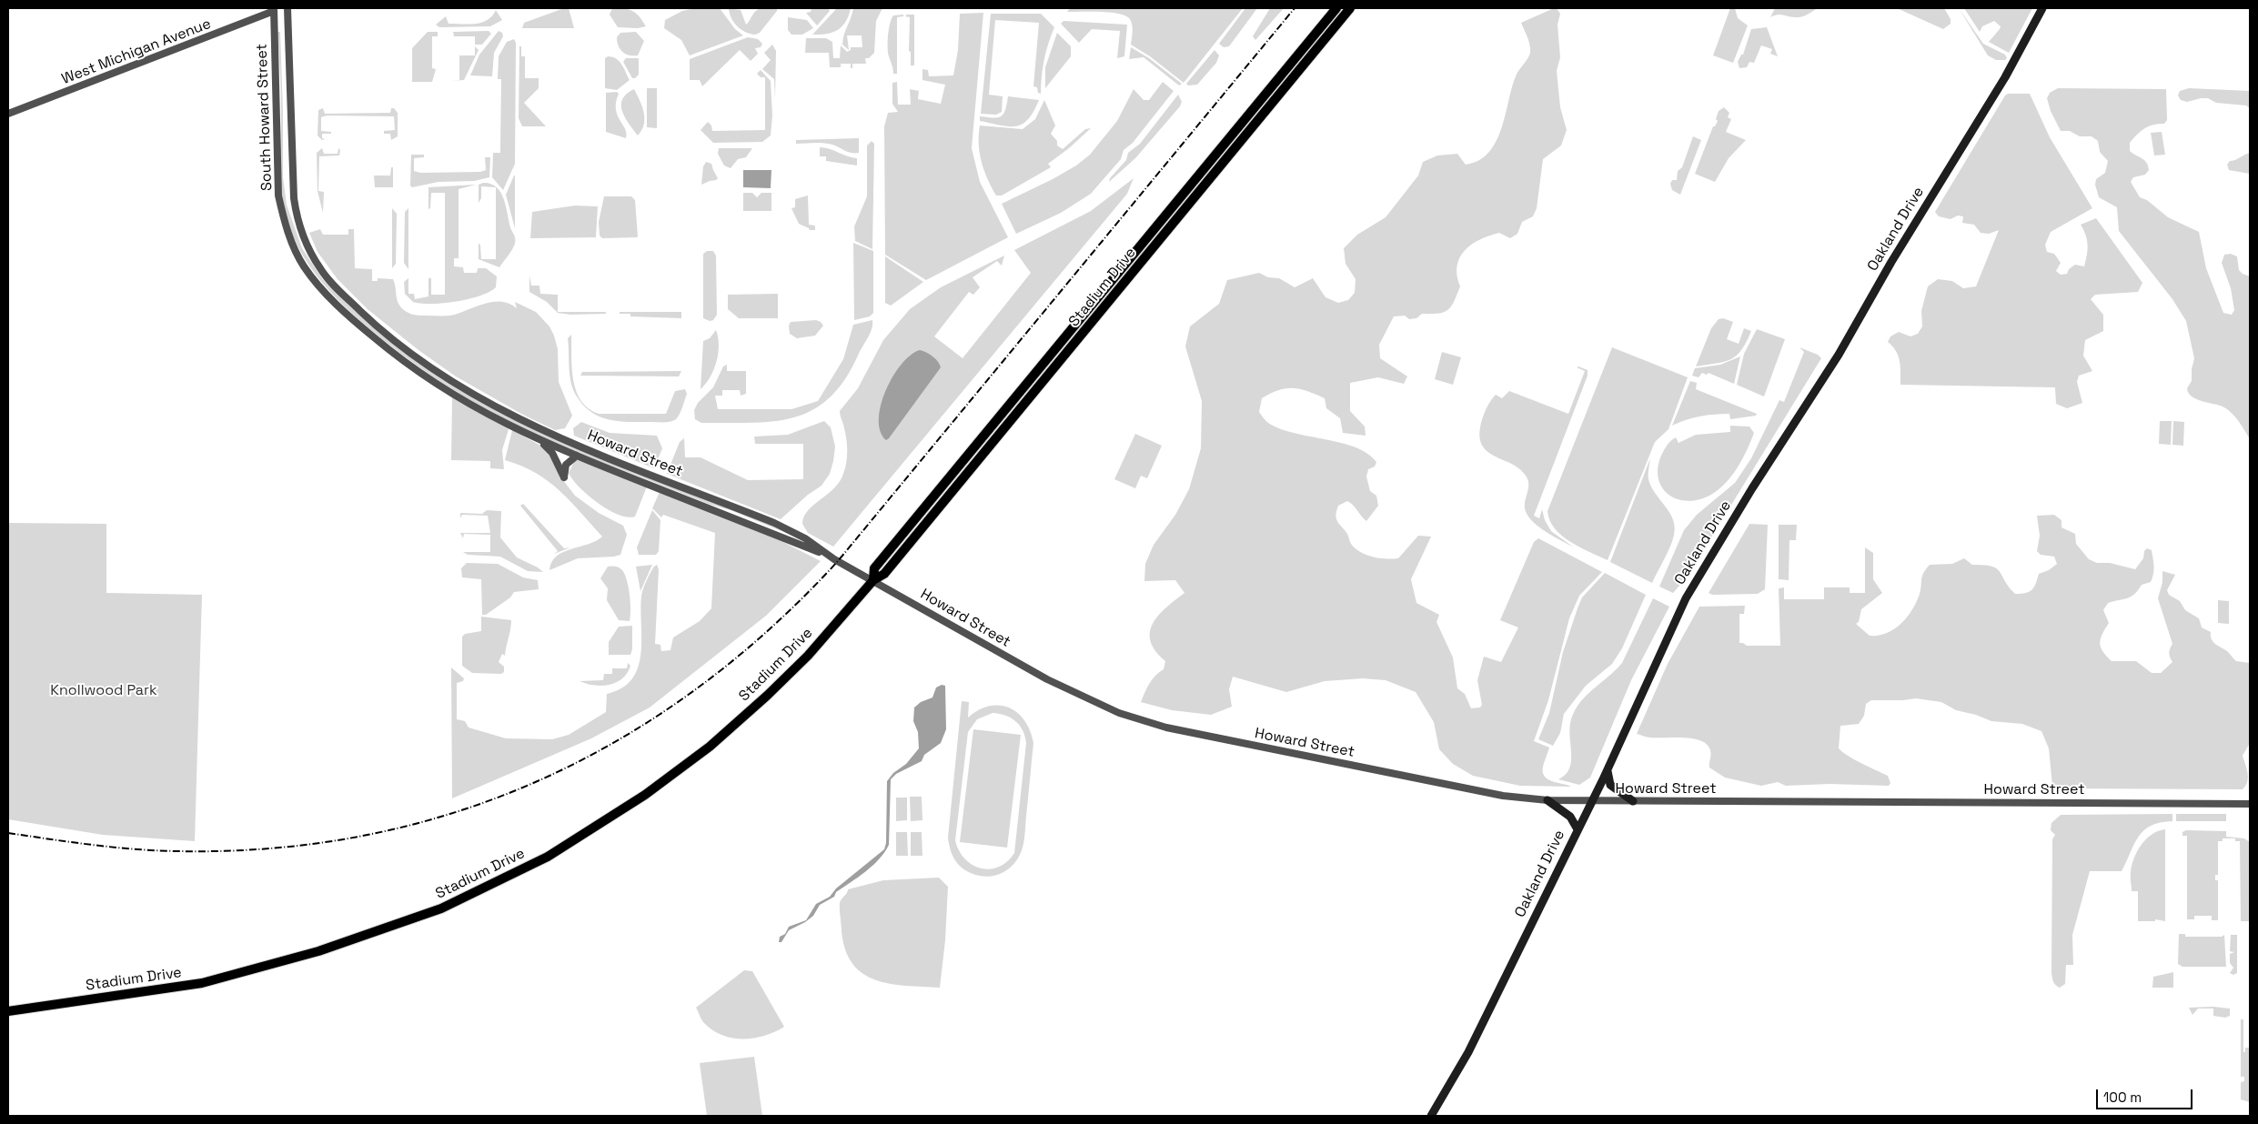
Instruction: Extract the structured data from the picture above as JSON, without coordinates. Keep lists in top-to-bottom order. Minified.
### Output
{"streets":{"main road":["Oakland Drive","Stadium Drive"],"street":["West Michigan Avenue","South Howard Street","Howard Street"]},"crossings":[["West Michigan Avenue","South Howard Street"],["South Howard Street","Howard Street"],["Oakland Drive","Howard Street"],["Stadium Drive","Howard Street"]],"parks":["Knollwood Park"],"scale_bar":"100 m"}
